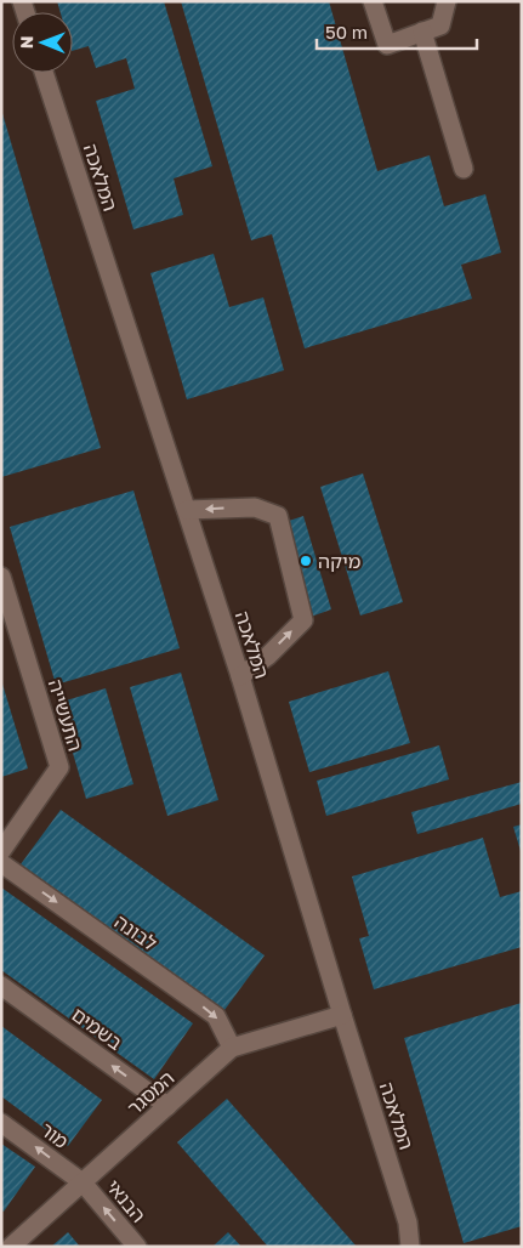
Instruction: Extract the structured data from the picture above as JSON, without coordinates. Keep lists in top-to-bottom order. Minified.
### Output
{"streets":{"street":["המלאכה","התעשייה","לבונה","בשמים","המסגר","מור","הבנאי"]},"crossings":[["המלאכה","המסגר"],["לבונה","המסגר"],["בשמים","המסגר"],["המסגר","מור"],["המסגר","הבנאי"],["מור","הבנאי"]],"one_way":["לבונה","בשמים","מור","הבנאי"],"places":["מיקה"],"scale_bar":"50 m","north":"left"}
